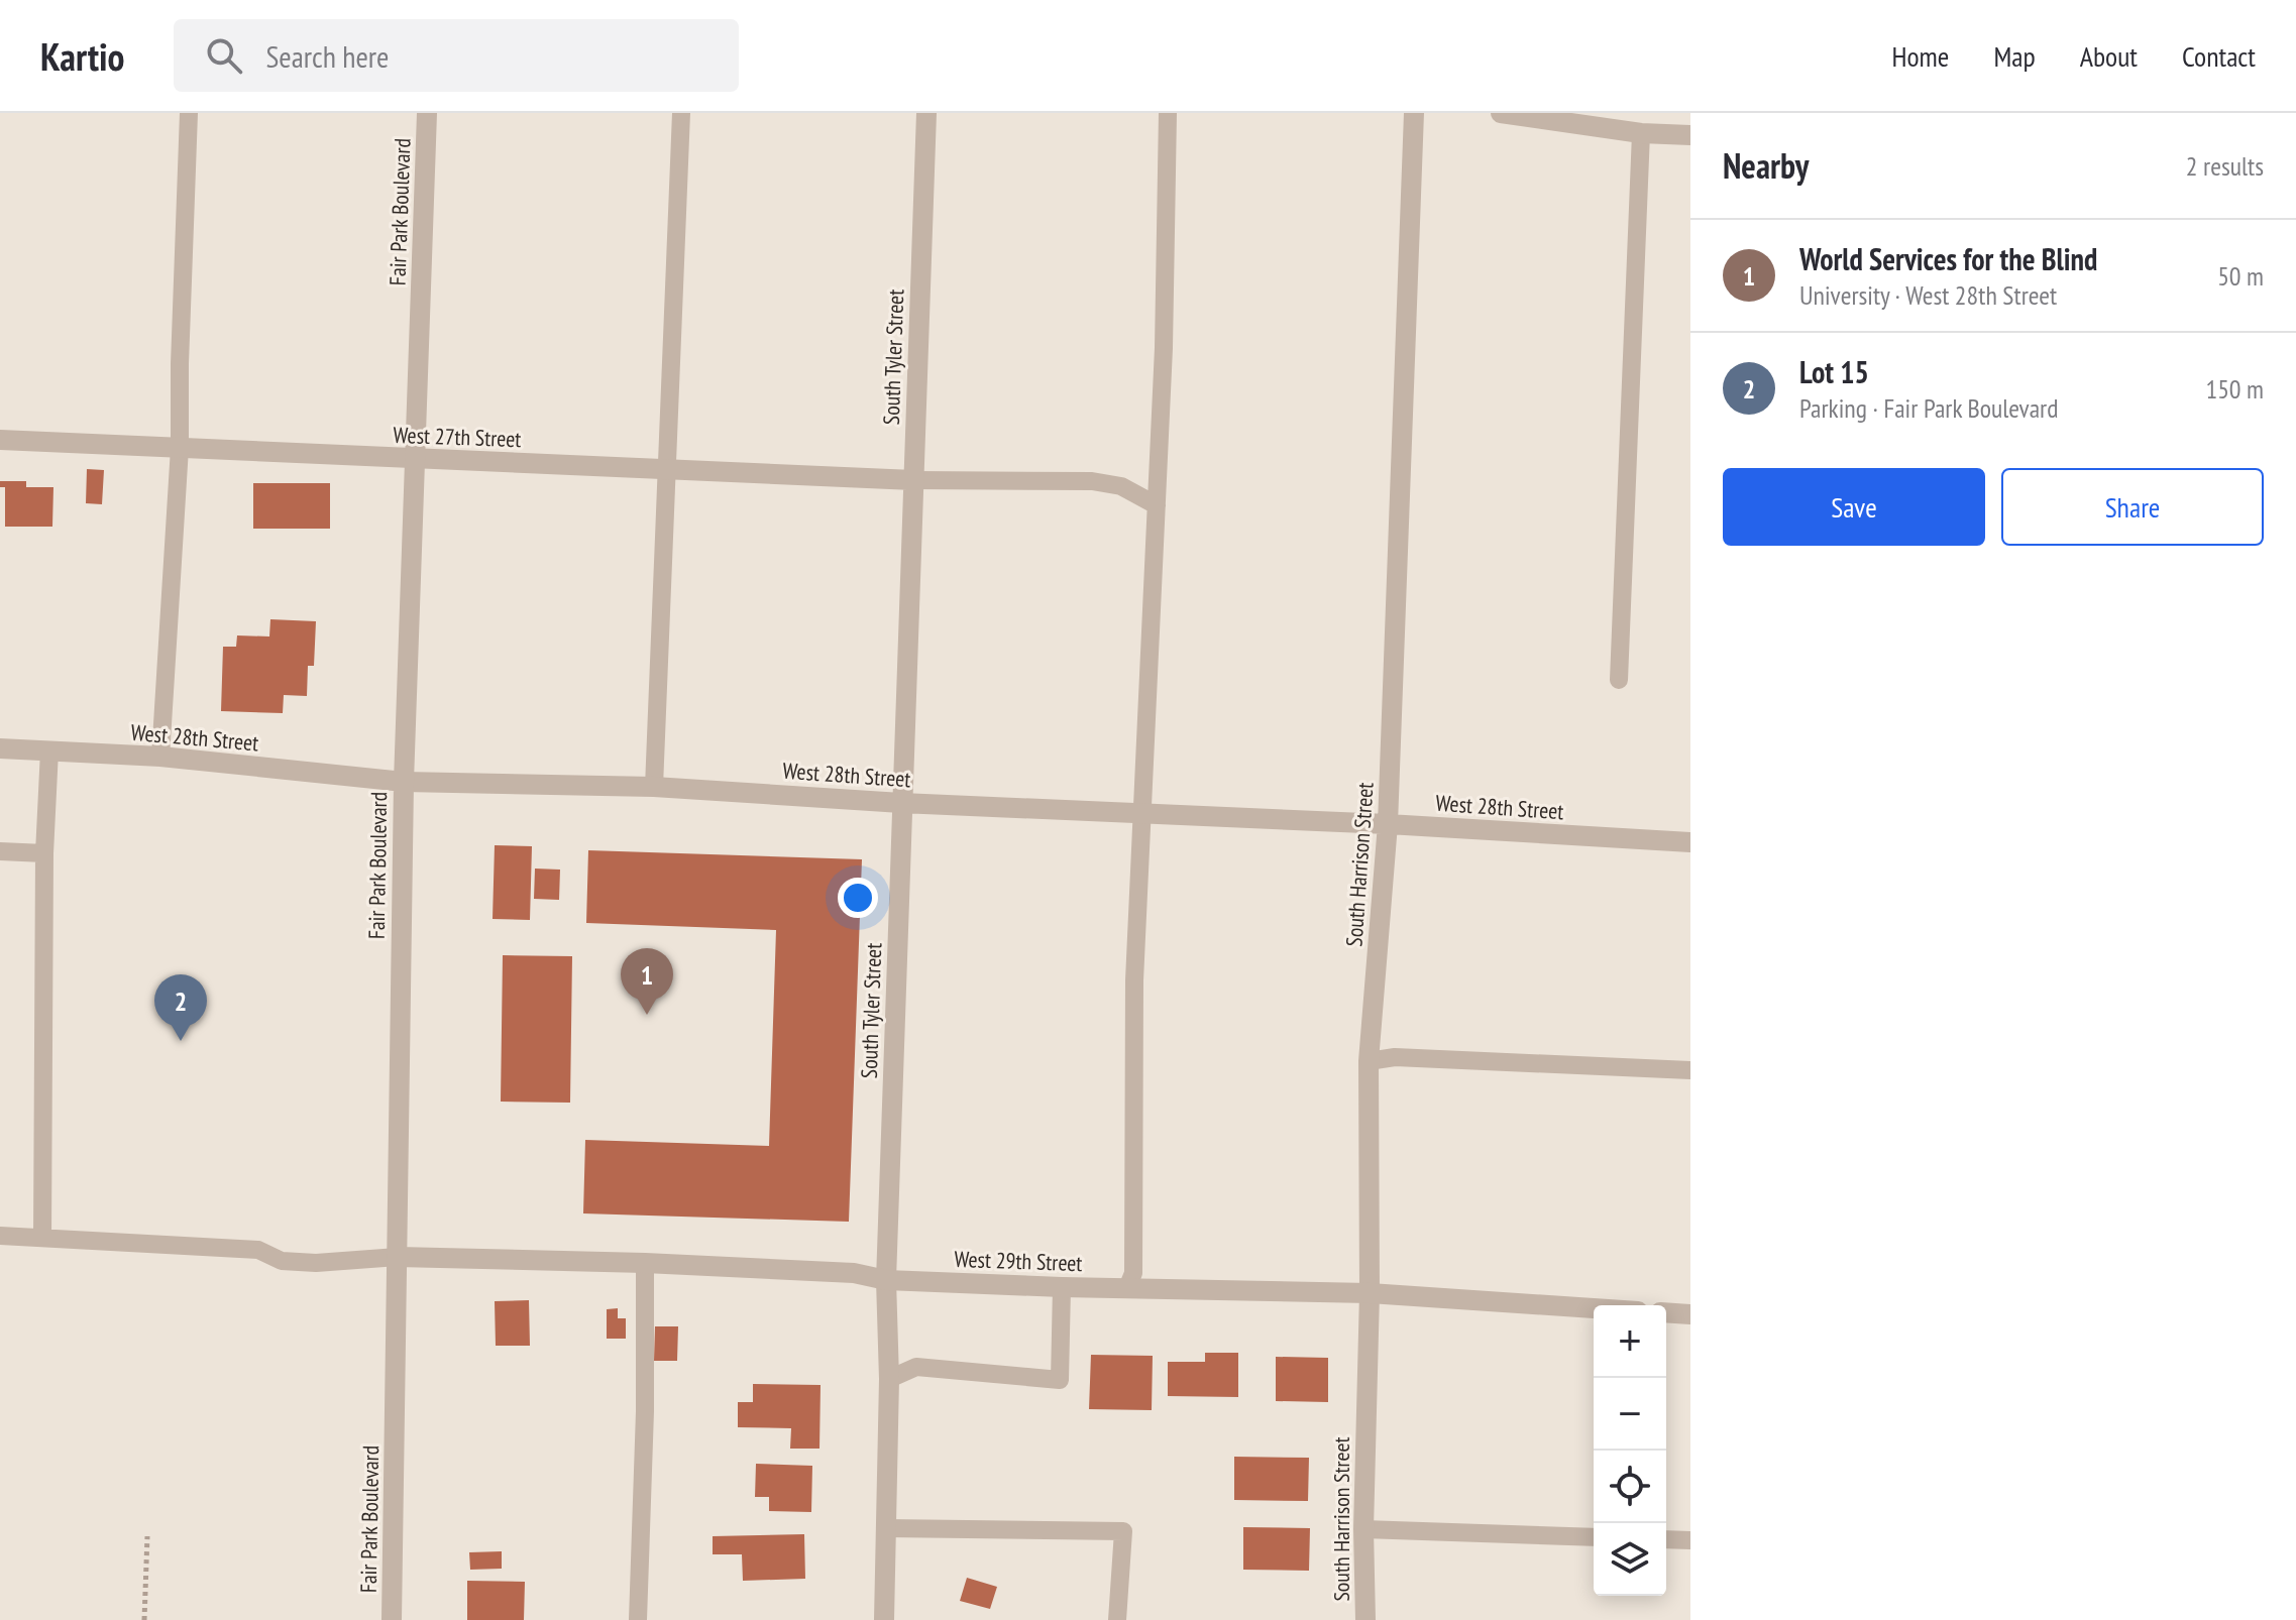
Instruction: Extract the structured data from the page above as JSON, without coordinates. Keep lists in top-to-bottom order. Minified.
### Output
{"streets":{"street":["Fair Park Boulevard","South Tyler Street","West 27th Street","West 28th Street","South Harrison Street","West 29th Street"]},"crossings":[["Fair Park Boulevard","West 27th Street"],["Fair Park Boulevard","West 28th Street"],["Fair Park Boulevard","West 29th Street"],["South Tyler Street","West 27th Street"],["South Tyler Street","West 28th Street"],["South Tyler Street","West 29th Street"],["West 28th Street","South Harrison Street"],["South Harrison Street","West 29th Street"]],"page":{"header":"Kartio","search":"Search here","nav":["Home","Map","About","Contact"],"heading":["Nearby","2 results"],"list":[{"mark":"1","name":"World Services for the Blind","note":"University · West 28th Street","value":"50 m"},{"mark":"2","name":"Lot 15","note":"Parking · Fair Park Boulevard","value":"150 m"}],"buttons":["Save","Share"],"pins":["1","2"],"map_buttons":["+","−"]}}
